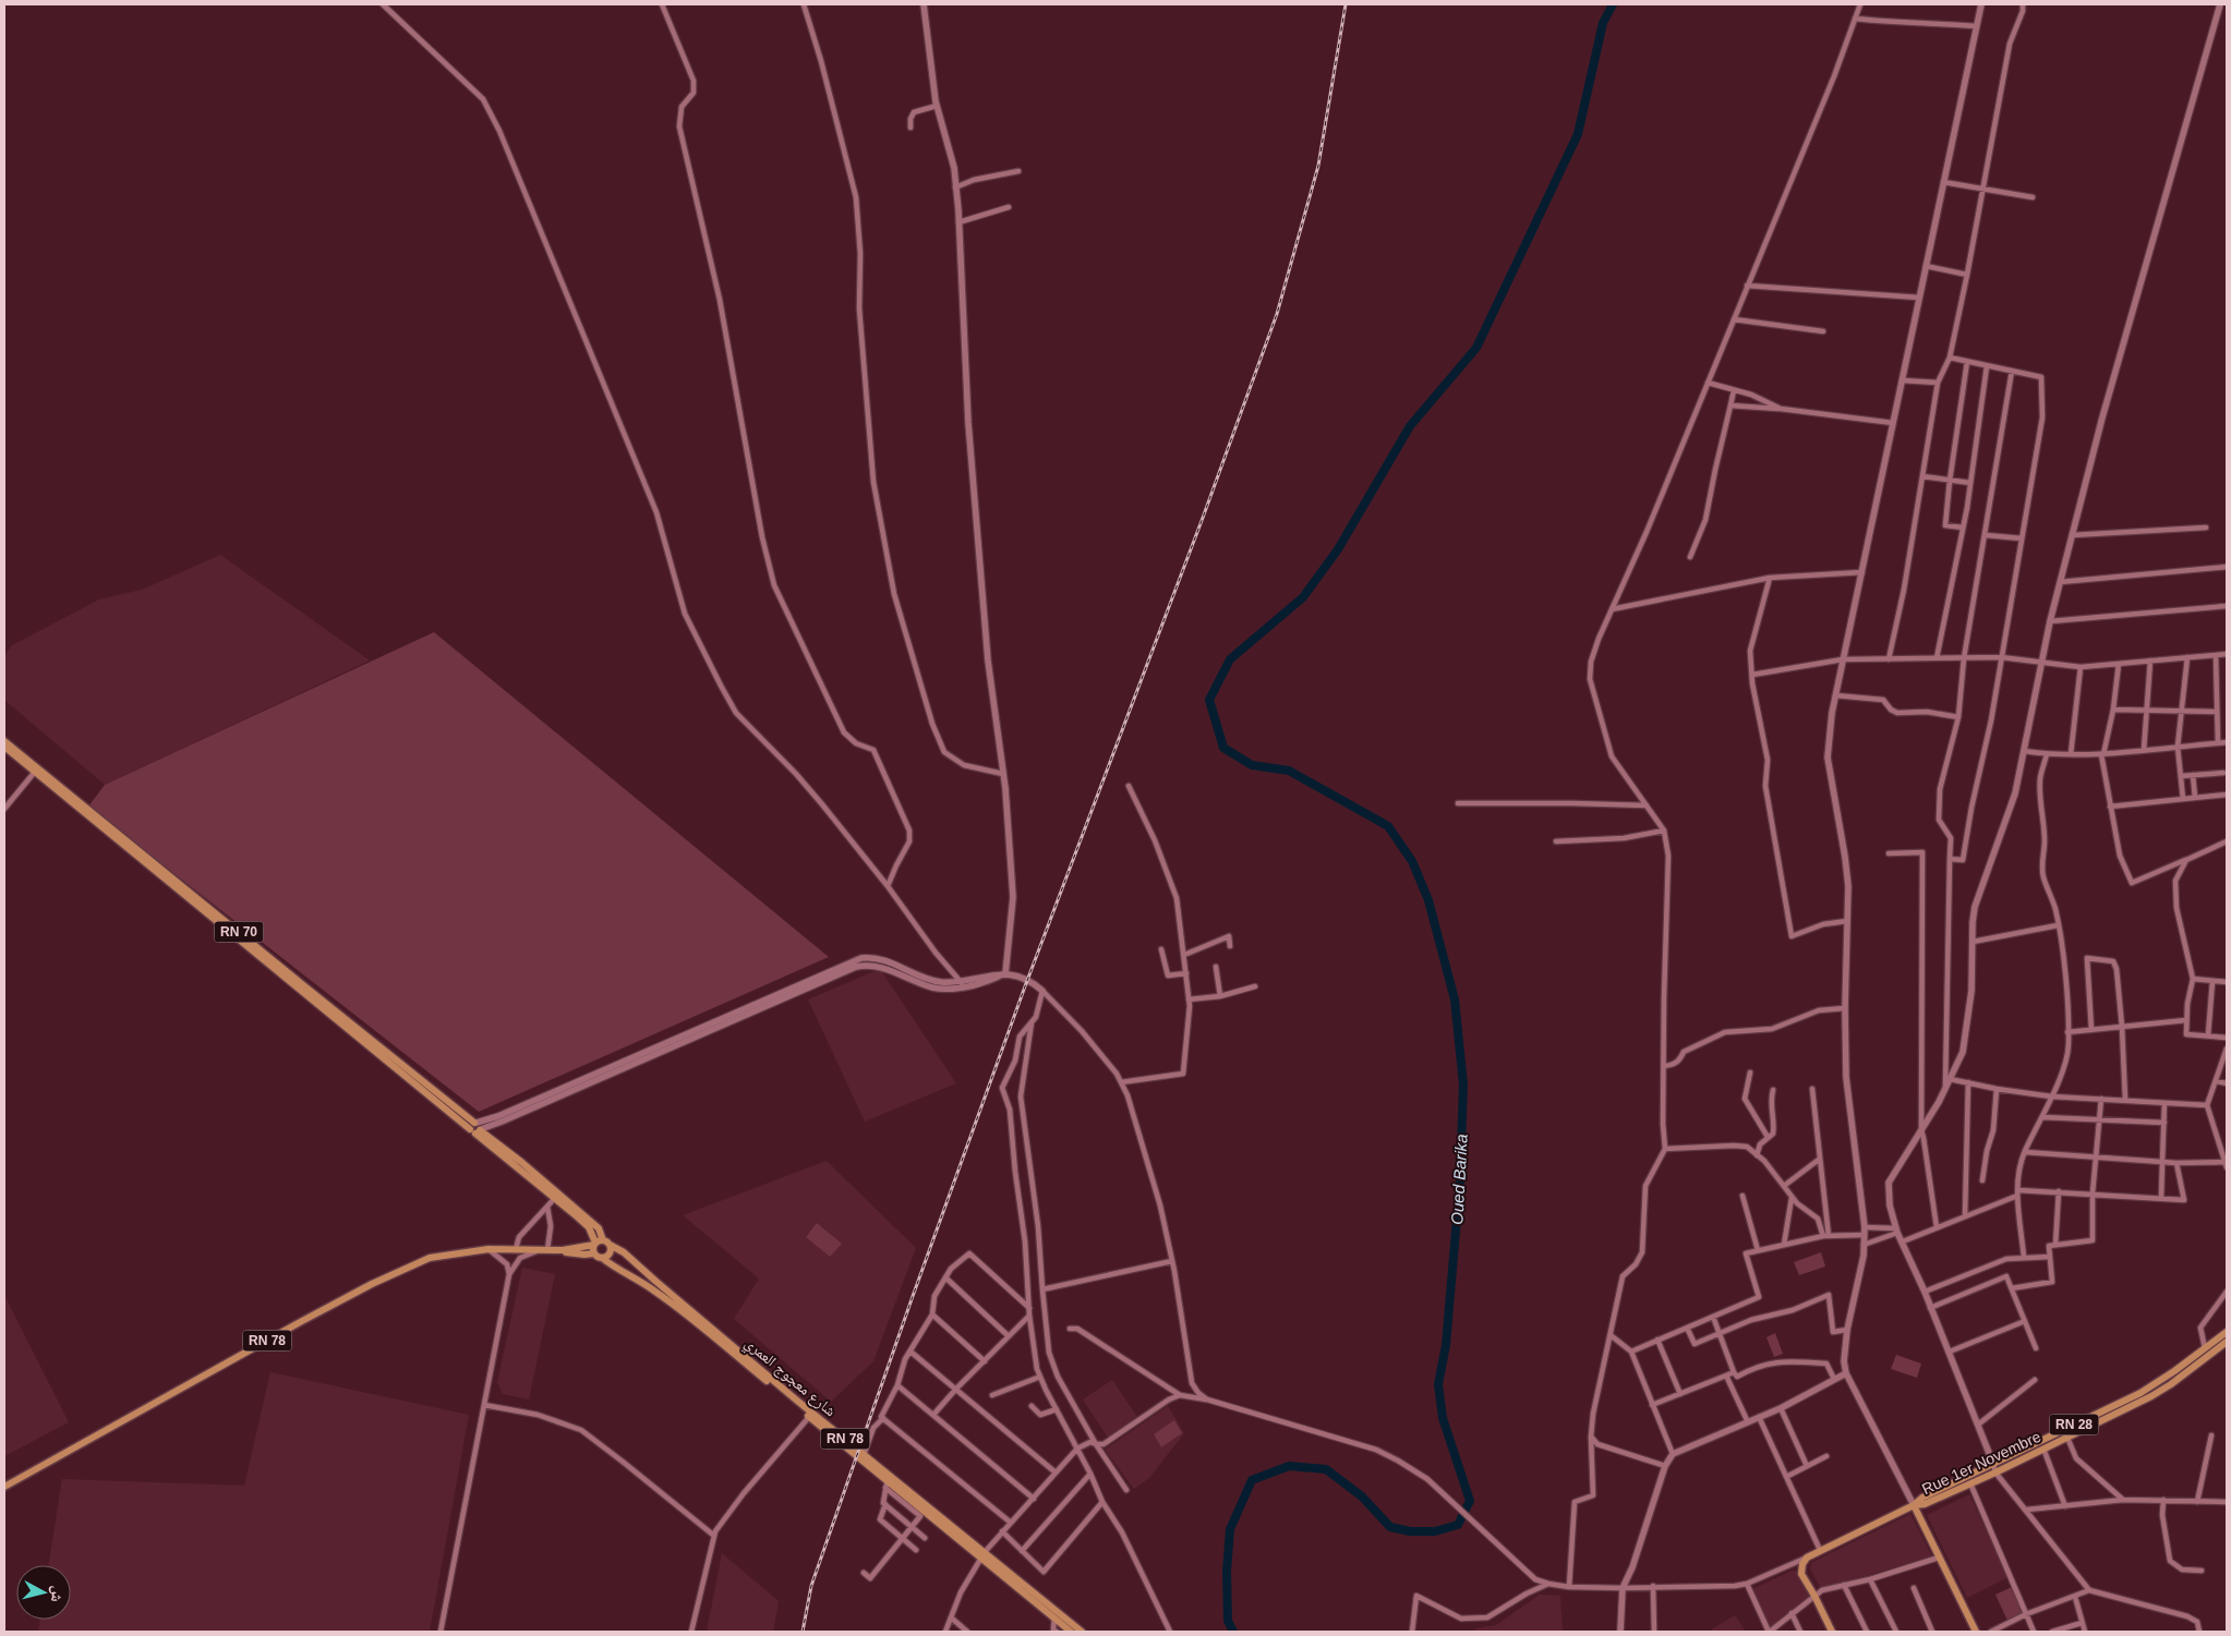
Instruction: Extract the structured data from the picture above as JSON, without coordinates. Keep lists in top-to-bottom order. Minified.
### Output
{"streets":{"main road":["RN 70","RN 78","شارع معجوج العمري","RN 28","Rue 1er Novembre"]},"crossings":[["RN 70","RN 78"],["RN 70","شارع معجوج العمري"],["RN 78","شارع معجوج العمري"],["RN 28","Rue 1er Novembre"]],"water":["Oued Barika"],"north":"right"}
